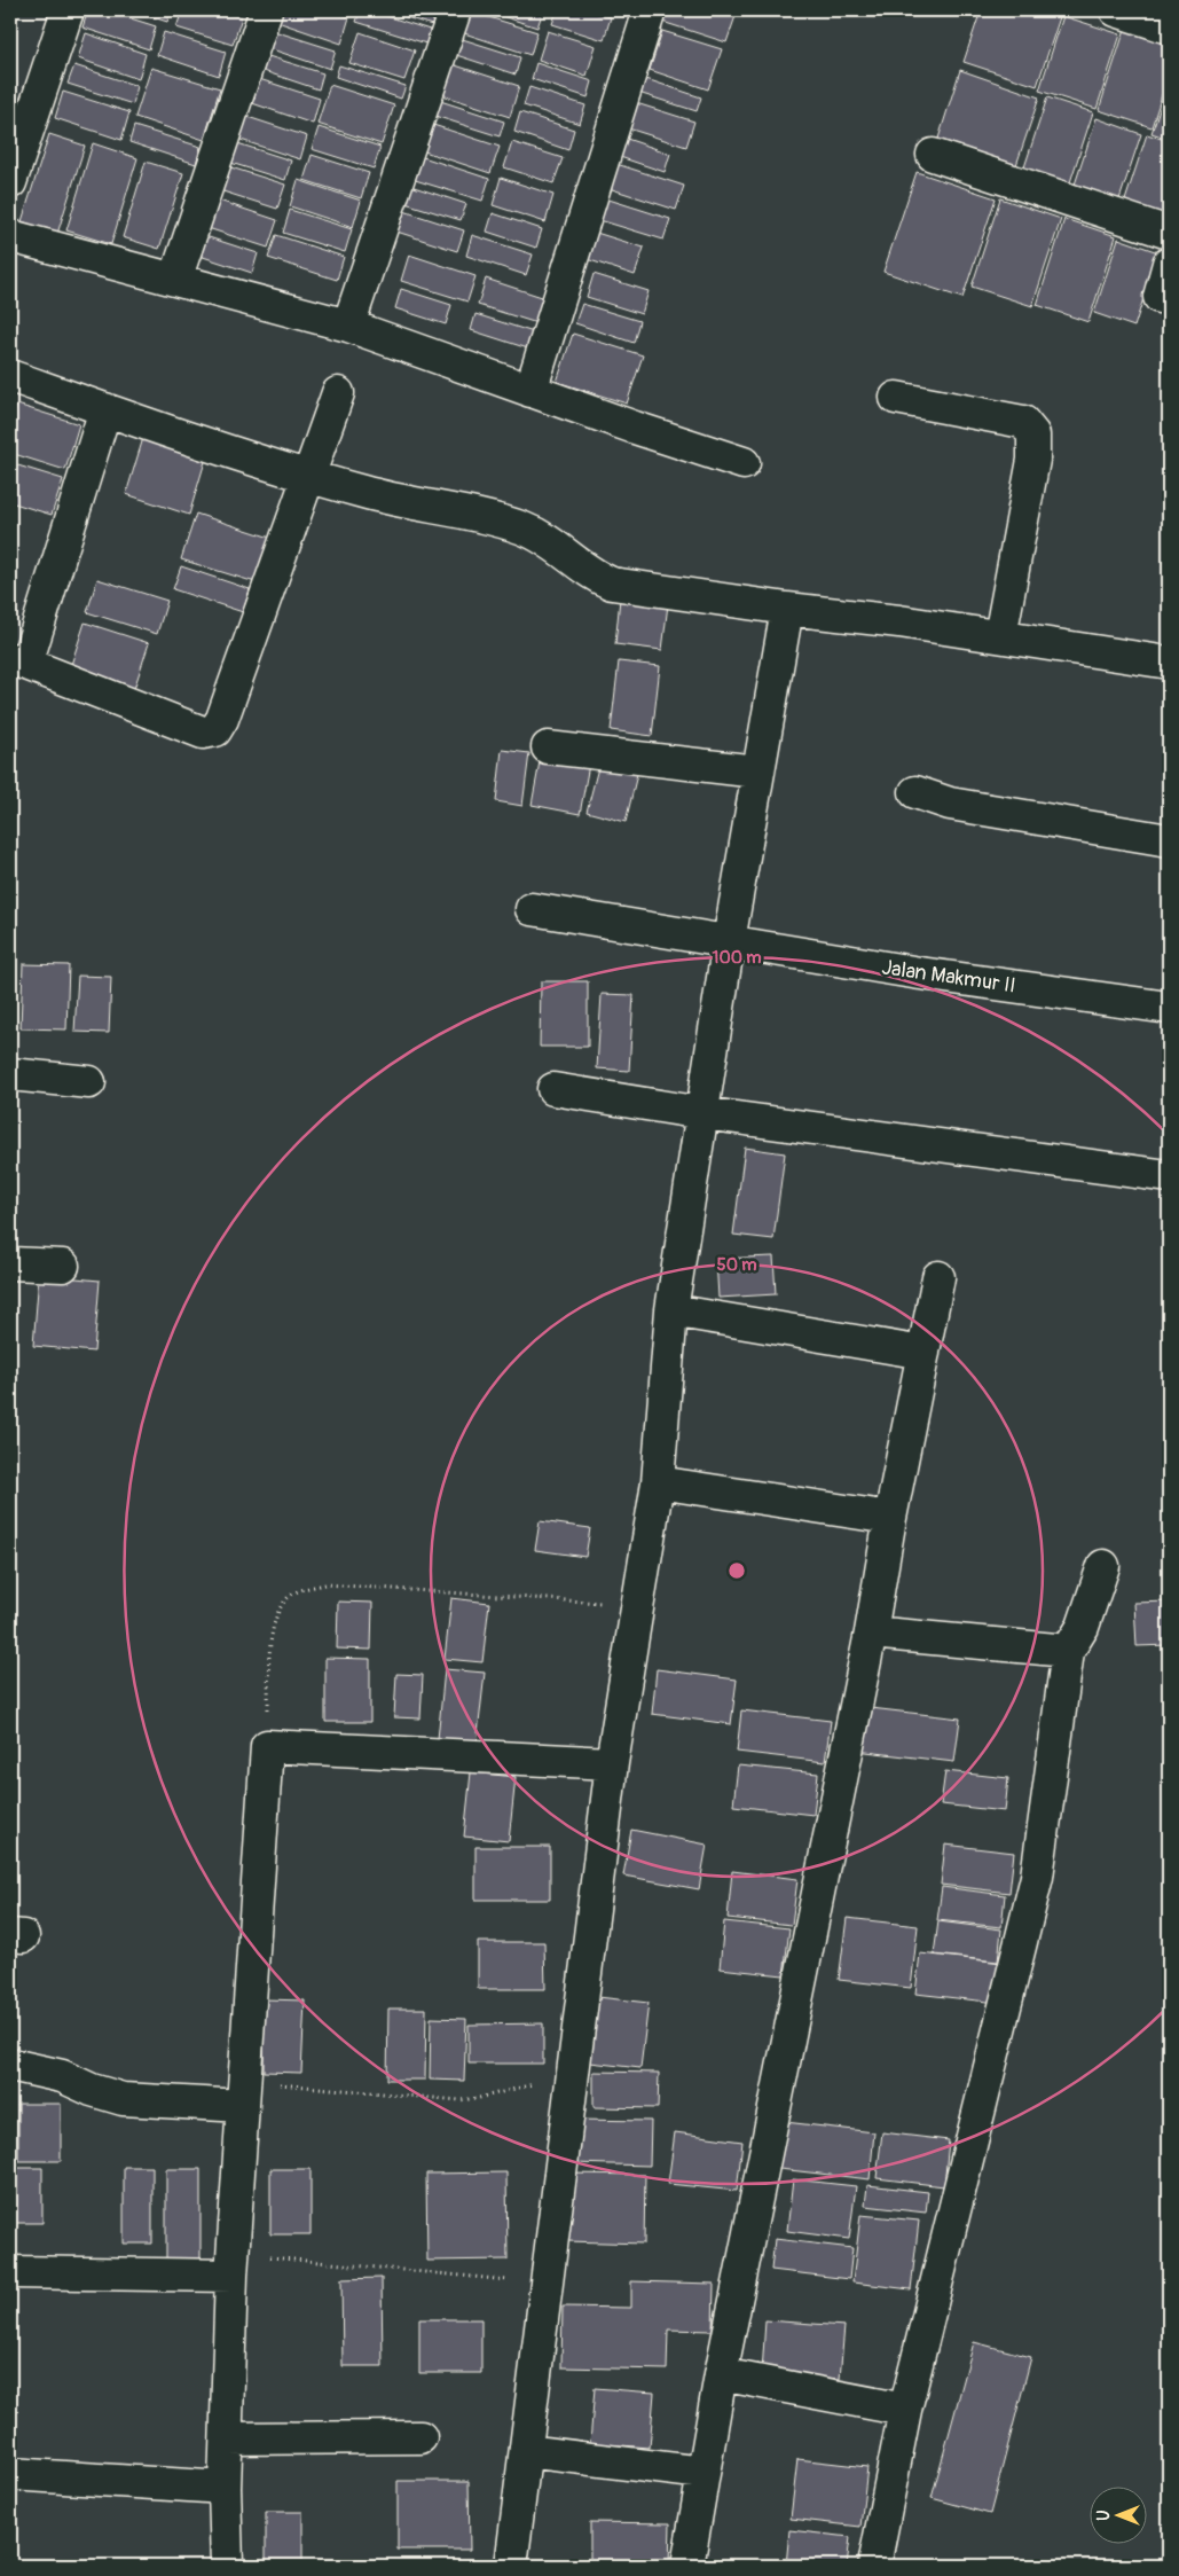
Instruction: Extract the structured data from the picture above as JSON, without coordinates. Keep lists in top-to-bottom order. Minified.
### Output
{"streets":{"street":["Jalan Makmur II"]},"north":"left","rings":["100 m","50 m"]}
